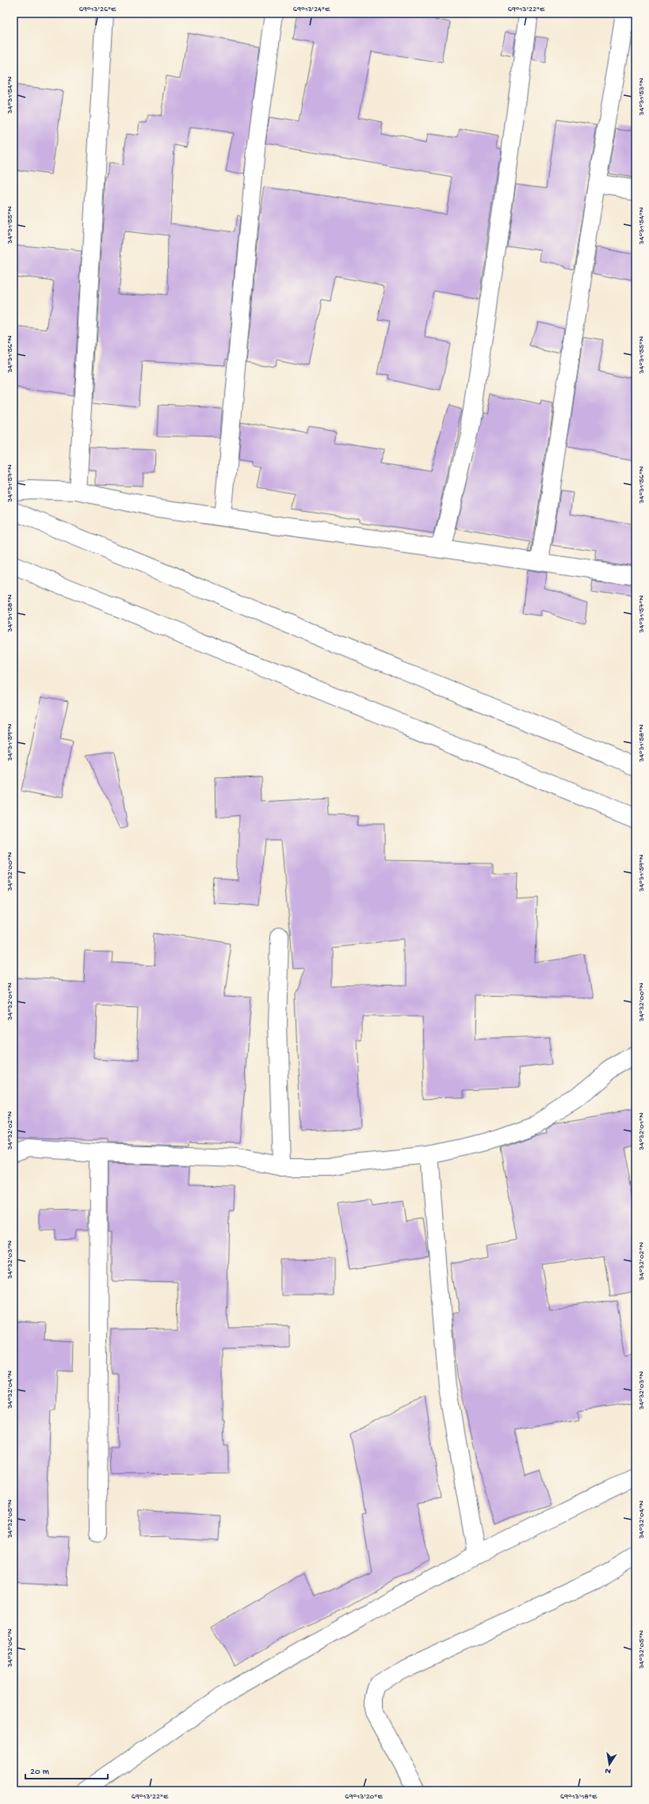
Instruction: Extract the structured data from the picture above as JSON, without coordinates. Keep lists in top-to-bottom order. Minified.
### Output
{"scale_bar":"20 m","north":"bottom","coordinates":["69°13'26\"E","69°13'24\"E","69°13'22\"E","34°31'54\"N","34°31'53\"N","34°31'55\"N","34°31'56\"N","34°31'57\"N","34°31'58\"N","34°31'59\"N","34°32'00\"N","34°32'01\"N","34°32'02\"N","34°32'03\"N","34°32'04\"N","34°32'05\"N","34°32'06\"N","69°13'20\"E","69°13'18\"E"]}
